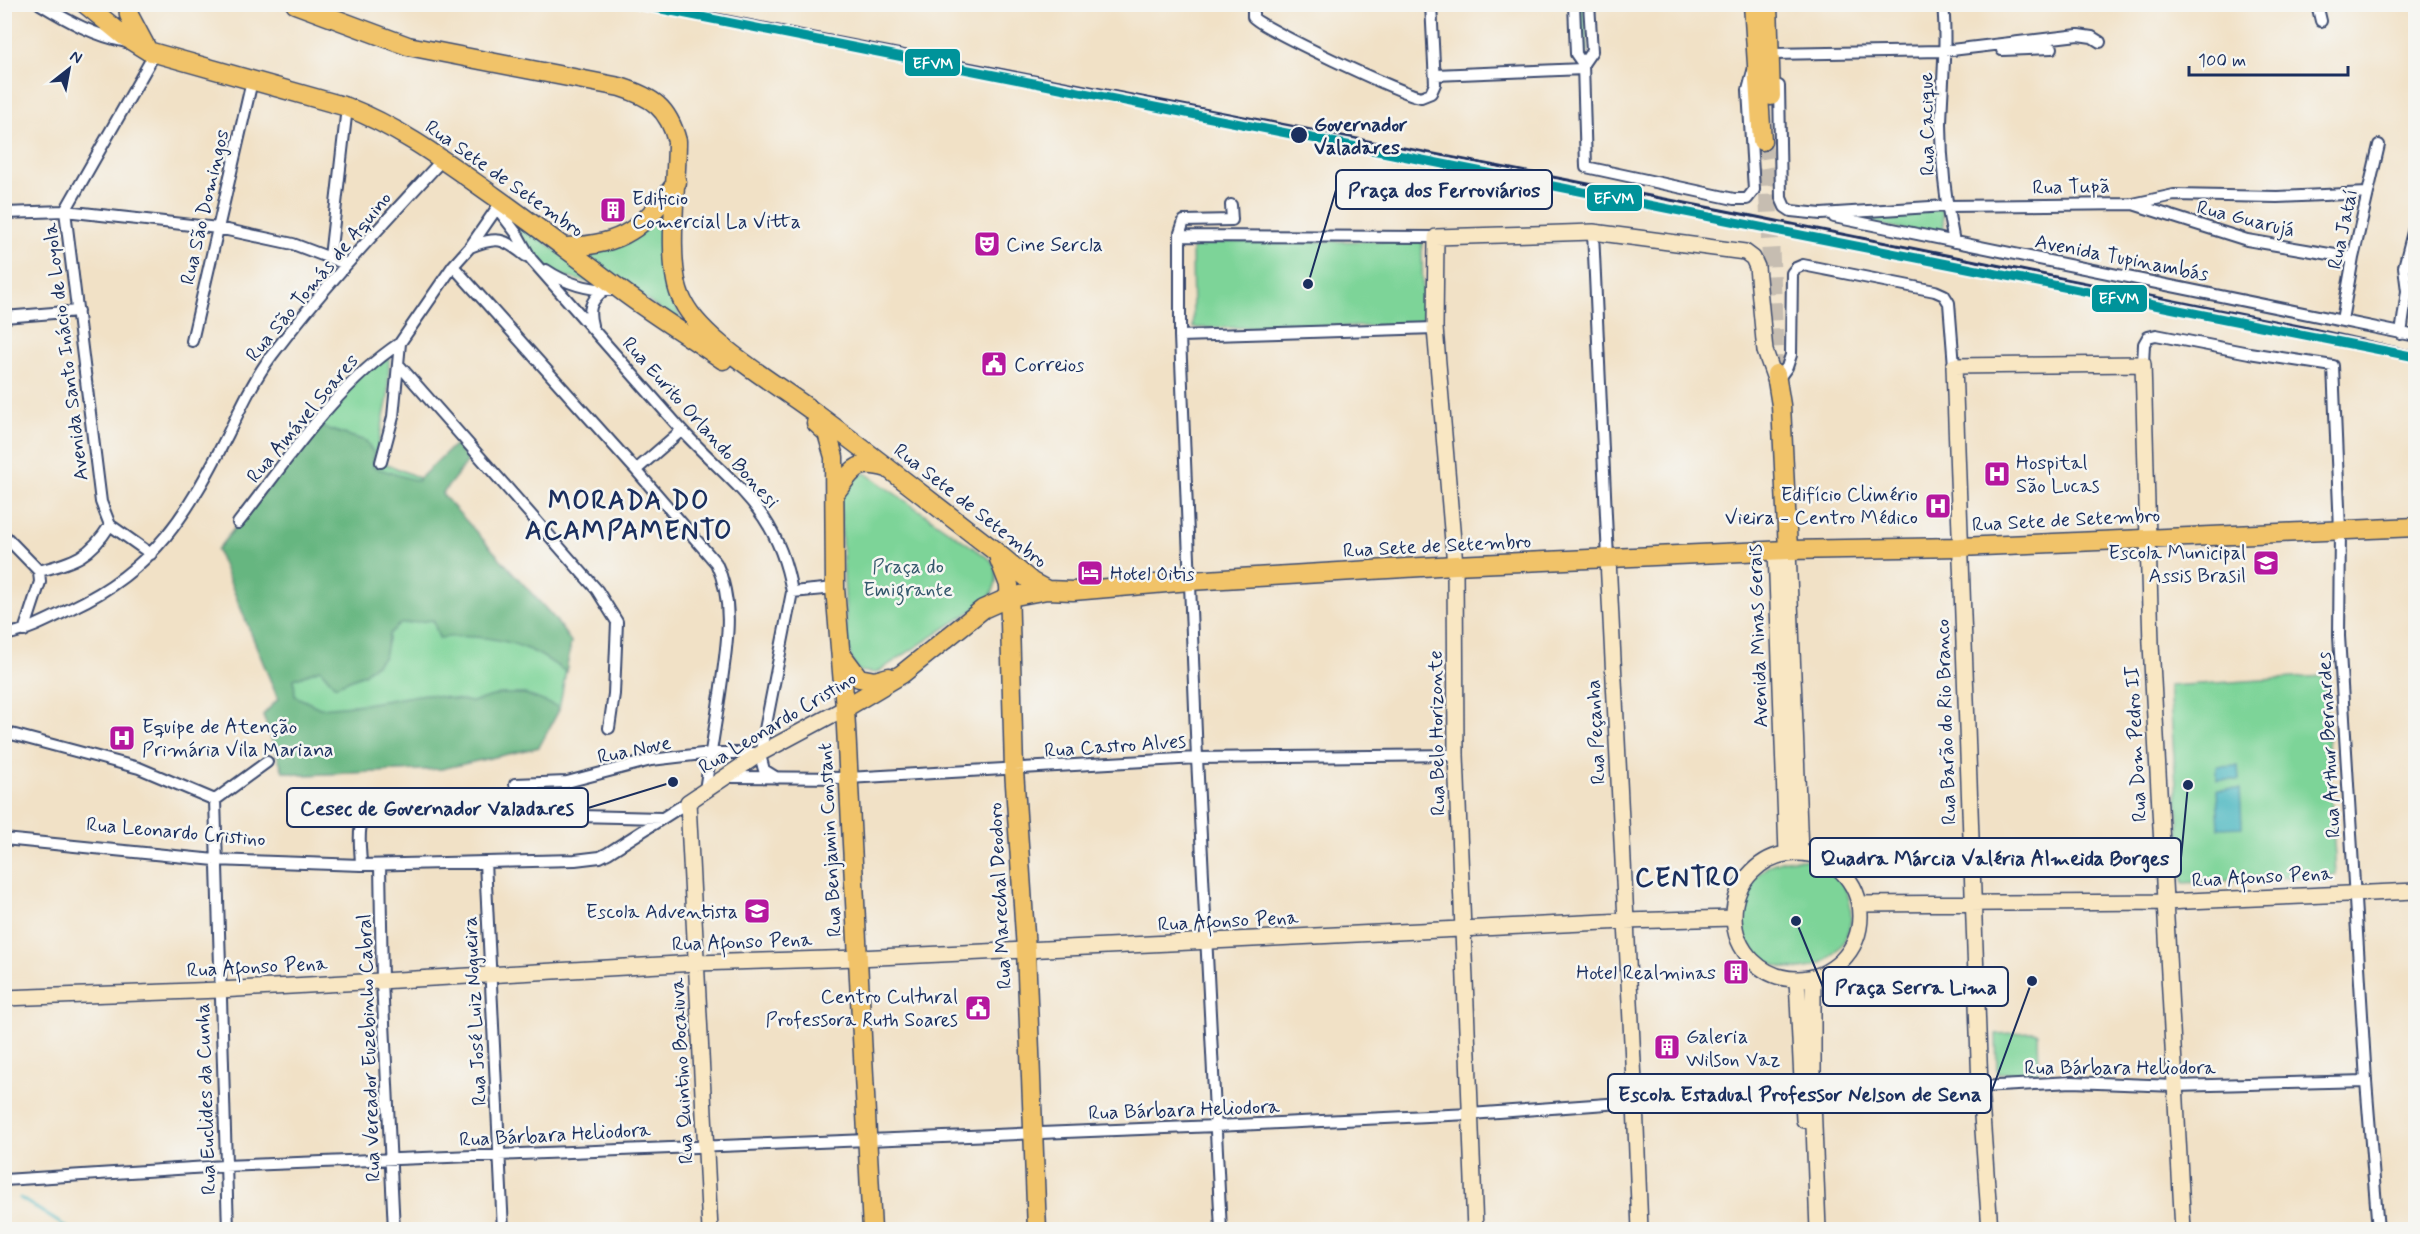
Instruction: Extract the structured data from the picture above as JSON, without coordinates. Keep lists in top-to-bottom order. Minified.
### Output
{"streets":{"main road":["Rua Sete de Setembro","Avenida Minas Gerais","Rua Leonardo Cristino","Rua Benjamin Constant","Rua Marechal Deodoro"],"street":["Rua Cacique","Rua Tupã","Rua São Domingos","Rua Guarujá","Rua Jataí","Avenida Tupinambás","Rua São Tomás de Aquino","Avenida Santo Inácio de Loyola","Rua Amável Soares","Rua Eurito Orlando Bonesi","Rua Barão do Rio Branco","Rua Peçanha","Rua Belo Horizonte","Rua Dom Pedro II","Rua Castro Alves","Rua Arthur Bernardes","Rua Nove","Rua Afonso Pena","Rua José Luiz Nogueira","Rua Vereador Euzebinho Cabral","Rua Bárbara Heliodora","Rua Quintino Bocaiuva","Rua Euclides da Cunha"]},"crossings":[["Rua Cacique","Rua Tupã"],["Rua Cacique","Avenida Tupinambás"],["Rua Sete de Setembro","Rua São Domingos"],["Rua Sete de Setembro","Rua São Tomás de Aquino"],["Rua Sete de Setembro","Avenida Santo Inácio de Loyola"],["Rua Sete de Setembro","Rua Amável Soares"],["Rua Sete de Setembro","Rua Eurito Orlando Bonesi"],["Rua Sete de Setembro","Avenida Minas Gerais"],["Rua Sete de Setembro","Rua Barão do Rio Branco"],["Rua Sete de Setembro","Rua Peçanha"],["Rua Sete de Setembro","Rua Belo Horizonte"],["Rua Sete de Setembro","Rua Dom Pedro II"],["Rua Sete de Setembro","Rua Arthur Bernardes"],["Rua Sete de Setembro","Rua Benjamin Constant"],["Rua Tupã","Rua Guarujá"],["Rua Tupã","Rua Jataí"],["Rua Tupã","Avenida Tupinambás"],["Rua Guarujá","Rua Jataí"],["Rua Jataí","Avenida Tupinambás"],["Rua Amável Soares","Rua Eurito Orlando Bonesi"],["Rua Eurito Orlando Bonesi","Rua Leonardo Cristino"],["Rua Eurito Orlando Bonesi","Rua Nove"],["Avenida Minas Gerais","Rua Barão do Rio Branco"],["Avenida Minas Gerais","Rua Peçanha"],["Avenida Minas Gerais","Rua Afonso Pena"],["Rua Leonardo Cristino","Rua Castro Alves"],["Rua Leonardo Cristino","Rua Nove"],["Rua Leonardo Cristino","Rua Benjamin Constant"],["Rua Leonardo Cristino","Rua Marechal Deodoro"],["Rua Leonardo Cristino","Rua José Luiz Nogueira"],["Rua Leonardo Cristino","Rua Vereador Euzebinho Cabral"],["Rua Leonardo Cristino","Rua Quintino Bocaiuva"],["Rua Leonardo Cristino","Rua Euclides da Cunha"],["Rua Barão do Rio Branco","Rua Afonso Pena"],["Rua Barão do Rio Branco","Rua Bárbara Heliodora"],["Rua Peçanha","Rua Afonso Pena"],["Rua Peçanha","Rua Bárbara Heliodora"],["Rua Belo Horizonte","Rua Castro Alves"],["Rua Belo Horizonte","Rua Afonso Pena"],["Rua Belo Horizonte","Rua Bárbara Heliodora"],["Rua Dom Pedro II","Rua Arthur Bernardes"],["Rua Dom Pedro II","Rua Afonso Pena"],["Rua Dom Pedro II","Rua Bárbara Heliodora"],["Rua Castro Alves","Rua Benjamin Constant"],["Rua Castro Alves","Rua Marechal Deodoro"],["Rua Arthur Bernardes","Rua Afonso Pena"],["Rua Arthur Bernardes","Rua Bárbara Heliodora"],["Rua Benjamin Constant","Rua Afonso Pena"],["Rua Benjamin Constant","Rua Bárbara Heliodora"],["Rua Afonso Pena","Rua Marechal Deodoro"],["Rua Afonso Pena","Rua José Luiz Nogueira"],["Rua Afonso Pena","Rua Vereador Euzebinho Cabral"],["Rua Afonso Pena","Rua Quintino Bocaiuva"],["Rua Afonso Pena","Rua Euclides da Cunha"],["Rua Marechal Deodoro","Rua Bárbara Heliodora"],["Rua José Luiz Nogueira","Rua Bárbara Heliodora"],["Rua Vereador Euzebinho Cabral","Rua Bárbara Heliodora"],["Rua Bárbara Heliodora","Rua Quintino Bocaiuva"],["Rua Bárbara Heliodora","Rua Euclides da Cunha"]],"districts":["MORADA DO ACAMPAMENTO","CENTRO"],"parks":["Praça do Emigrante"],"places":{"other":["Governador Valadares","Praça dos Ferroviários","Cesec de Governador Valadares","Quadra Márcia Valéria Almeida Borges","Praça Serra Lima","Escola Estadual Professor Nelson de Sena"],"building":["Edificio Comercial La Vitta","Hotel Realminas","Galeria Wilson Vaz"],"theatre":["Cine Sercla"],"public building":["Correios","Centro Cultural Professora Ruth Soares"],"hospital":["Hospital São Lucas","Edifício Climério Vieira - Centro Médico","Equipe de Atenção Primária Vila Mariana"],"school or university":["Escola Municipal Assis Brasil","Escola Adventista"],"hotel":["Hotel Oitis"]},"lines":["transit line EFVM"],"scale_bar":"100 m","north":"top right"}
